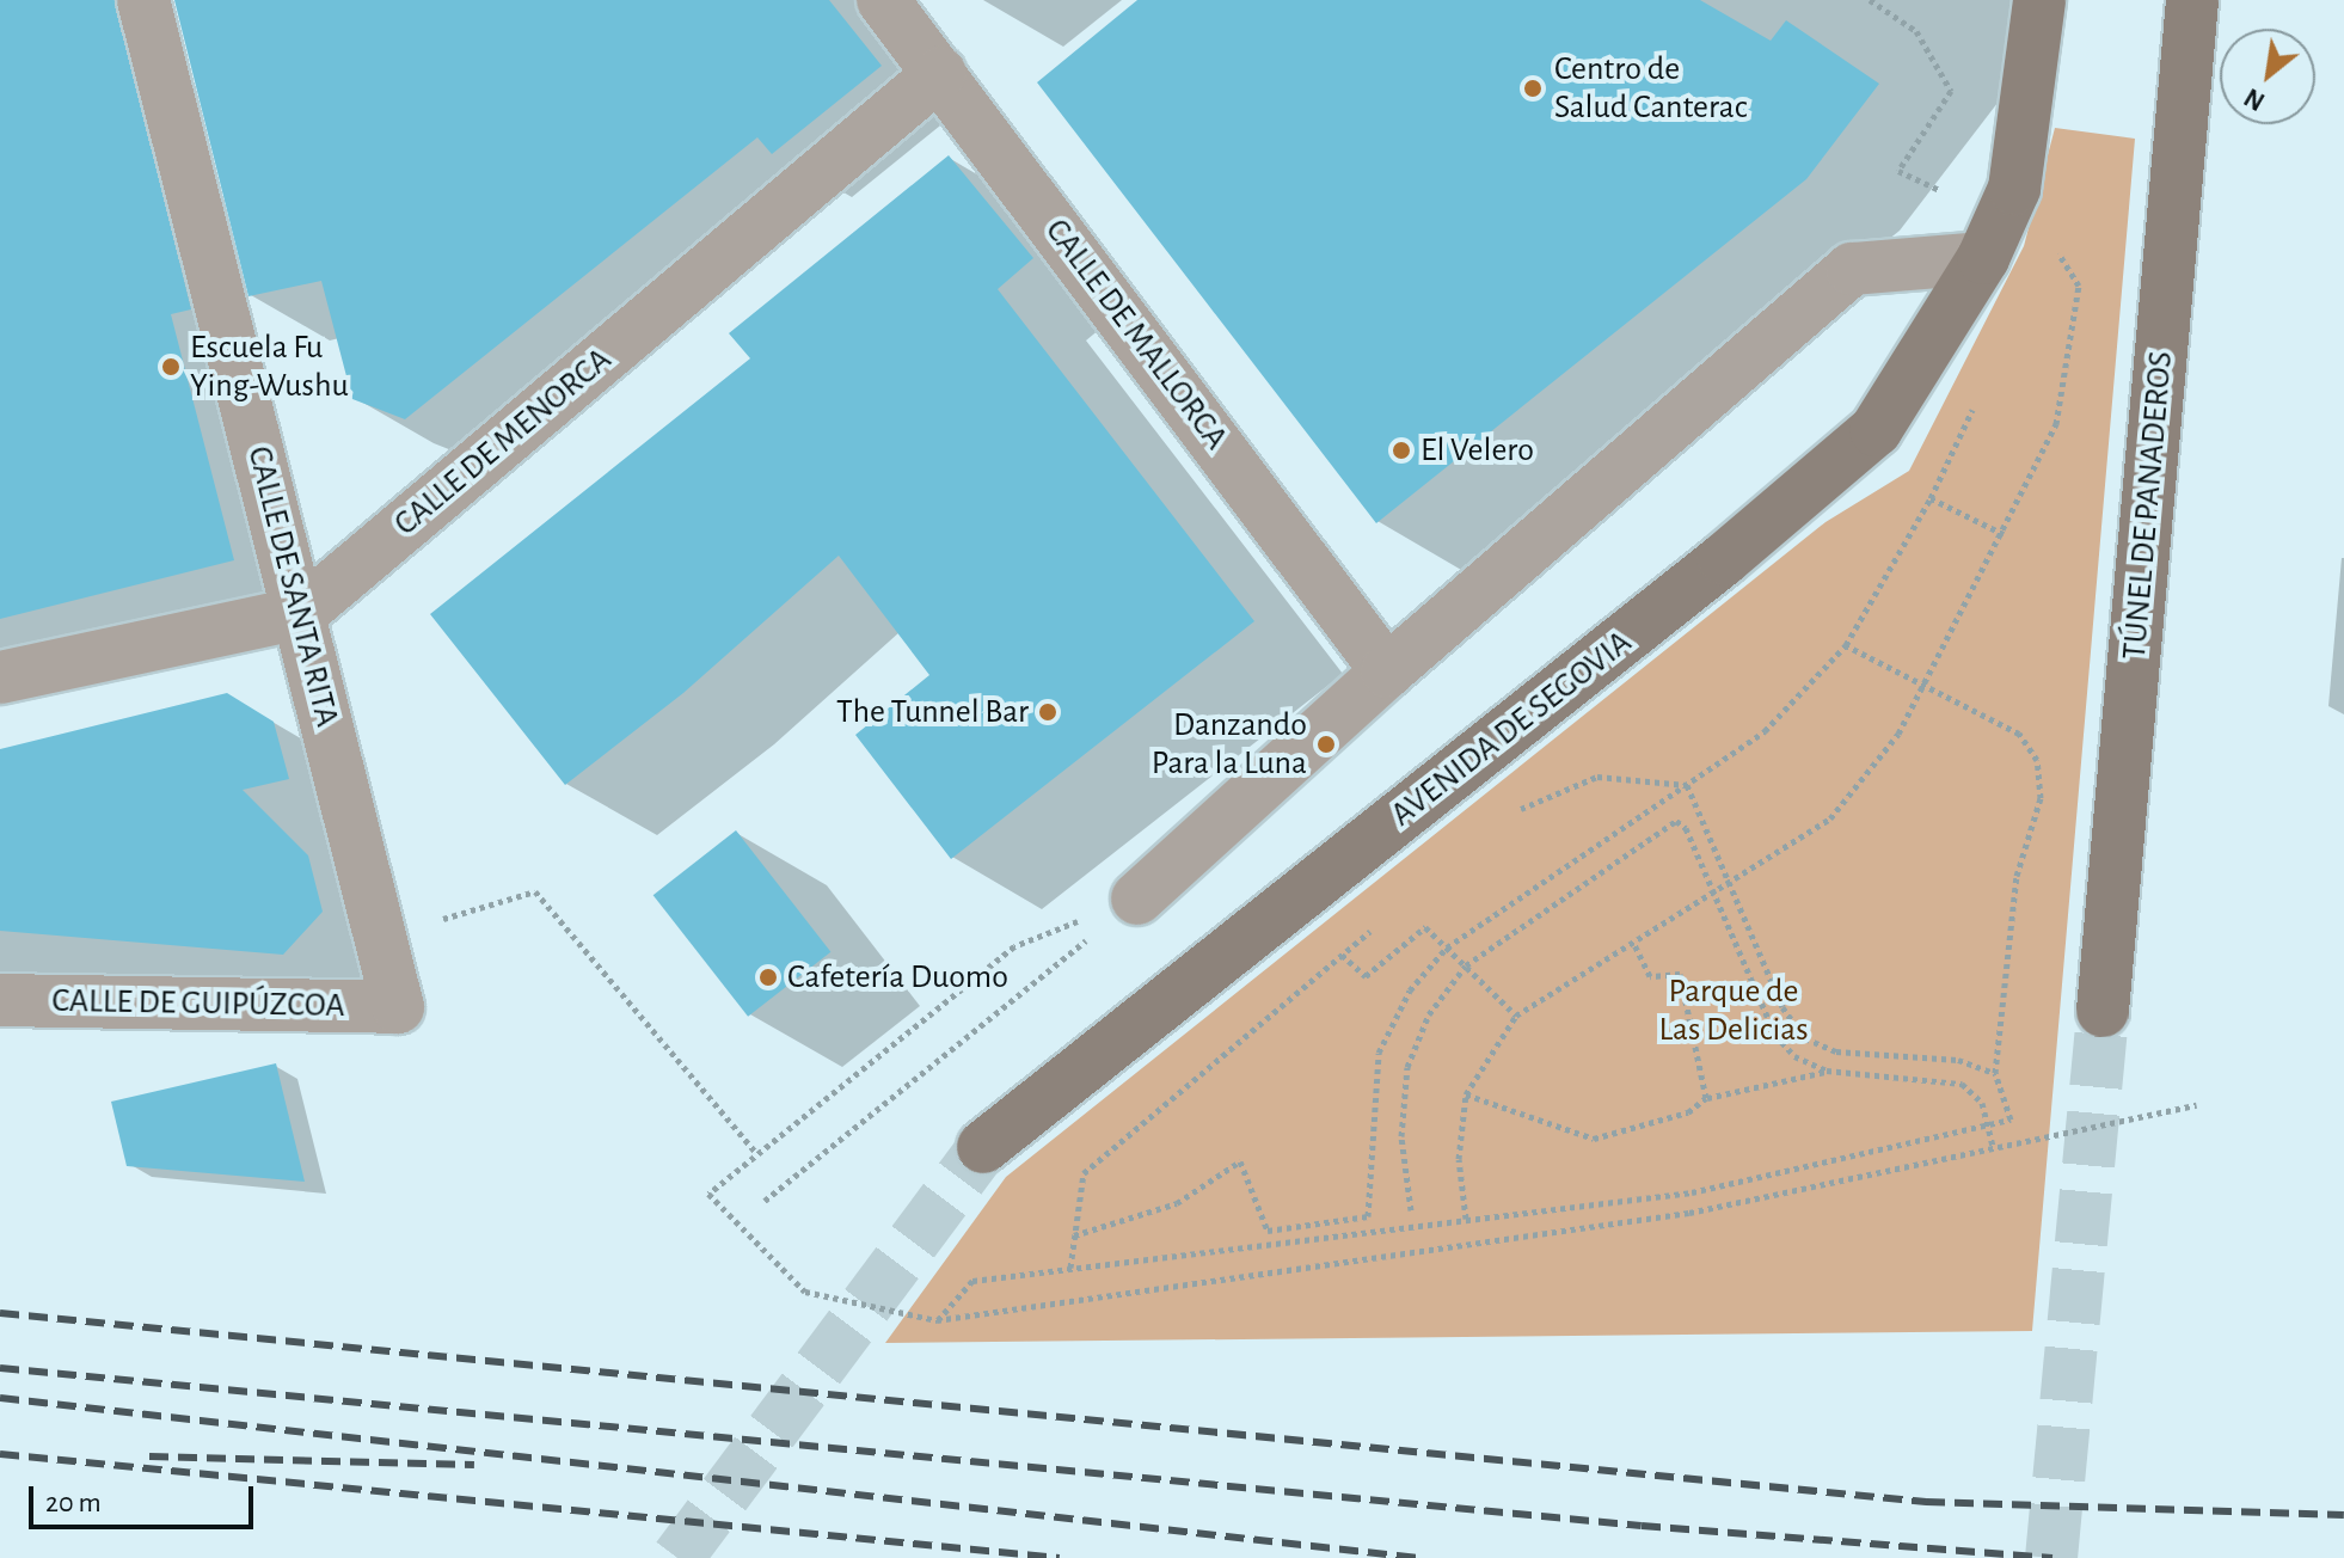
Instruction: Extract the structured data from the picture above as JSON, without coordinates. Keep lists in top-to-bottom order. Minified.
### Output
{"streets":{"main road":["TÚNEL DE PANADEROS","AVENIDA DE SEGOVIA"],"street":["CALLE DE MALLORCA","CALLE DE MENORCA","CALLE DE SANTA RITA","CALLE DE GUIPÚZCOA"]},"crossings":[["CALLE DE MALLORCA","CALLE DE MENORCA"],["CALLE DE MENORCA","CALLE DE SANTA RITA"],["CALLE DE SANTA RITA","CALLE DE GUIPÚZCOA"]],"parks":["Parque de Las Delicias"],"places":["Centro de Salud Canterac","Escuela Fu Ying-Wushu","El Velero","The Tunnel Bar","Danzando Para la Luna","Cafetería Duomo"],"scale_bar":"20 m","north":"bottom left"}
